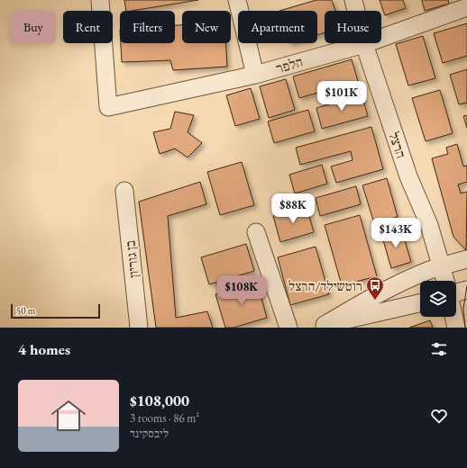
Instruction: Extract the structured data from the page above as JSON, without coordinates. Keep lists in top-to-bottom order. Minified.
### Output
{"streets":{"street":["הלפר","הרצל","בן גוריון"]},"crossings":[["הלפר","הרצל"]],"places":{"bus stop":["רוטשילד/הרצל"]},"scale_bar":"50 m","page":{"chip":["Buy","Rent","Filters","New","Apartment","House"],"price":["$101K","$88K","$143K","$108K"],"scale":"50 m","heading":"4 homes","list":[{"name":"$108,000","note":"3 rooms · 86 m² · ליבסקינד"}]}}
